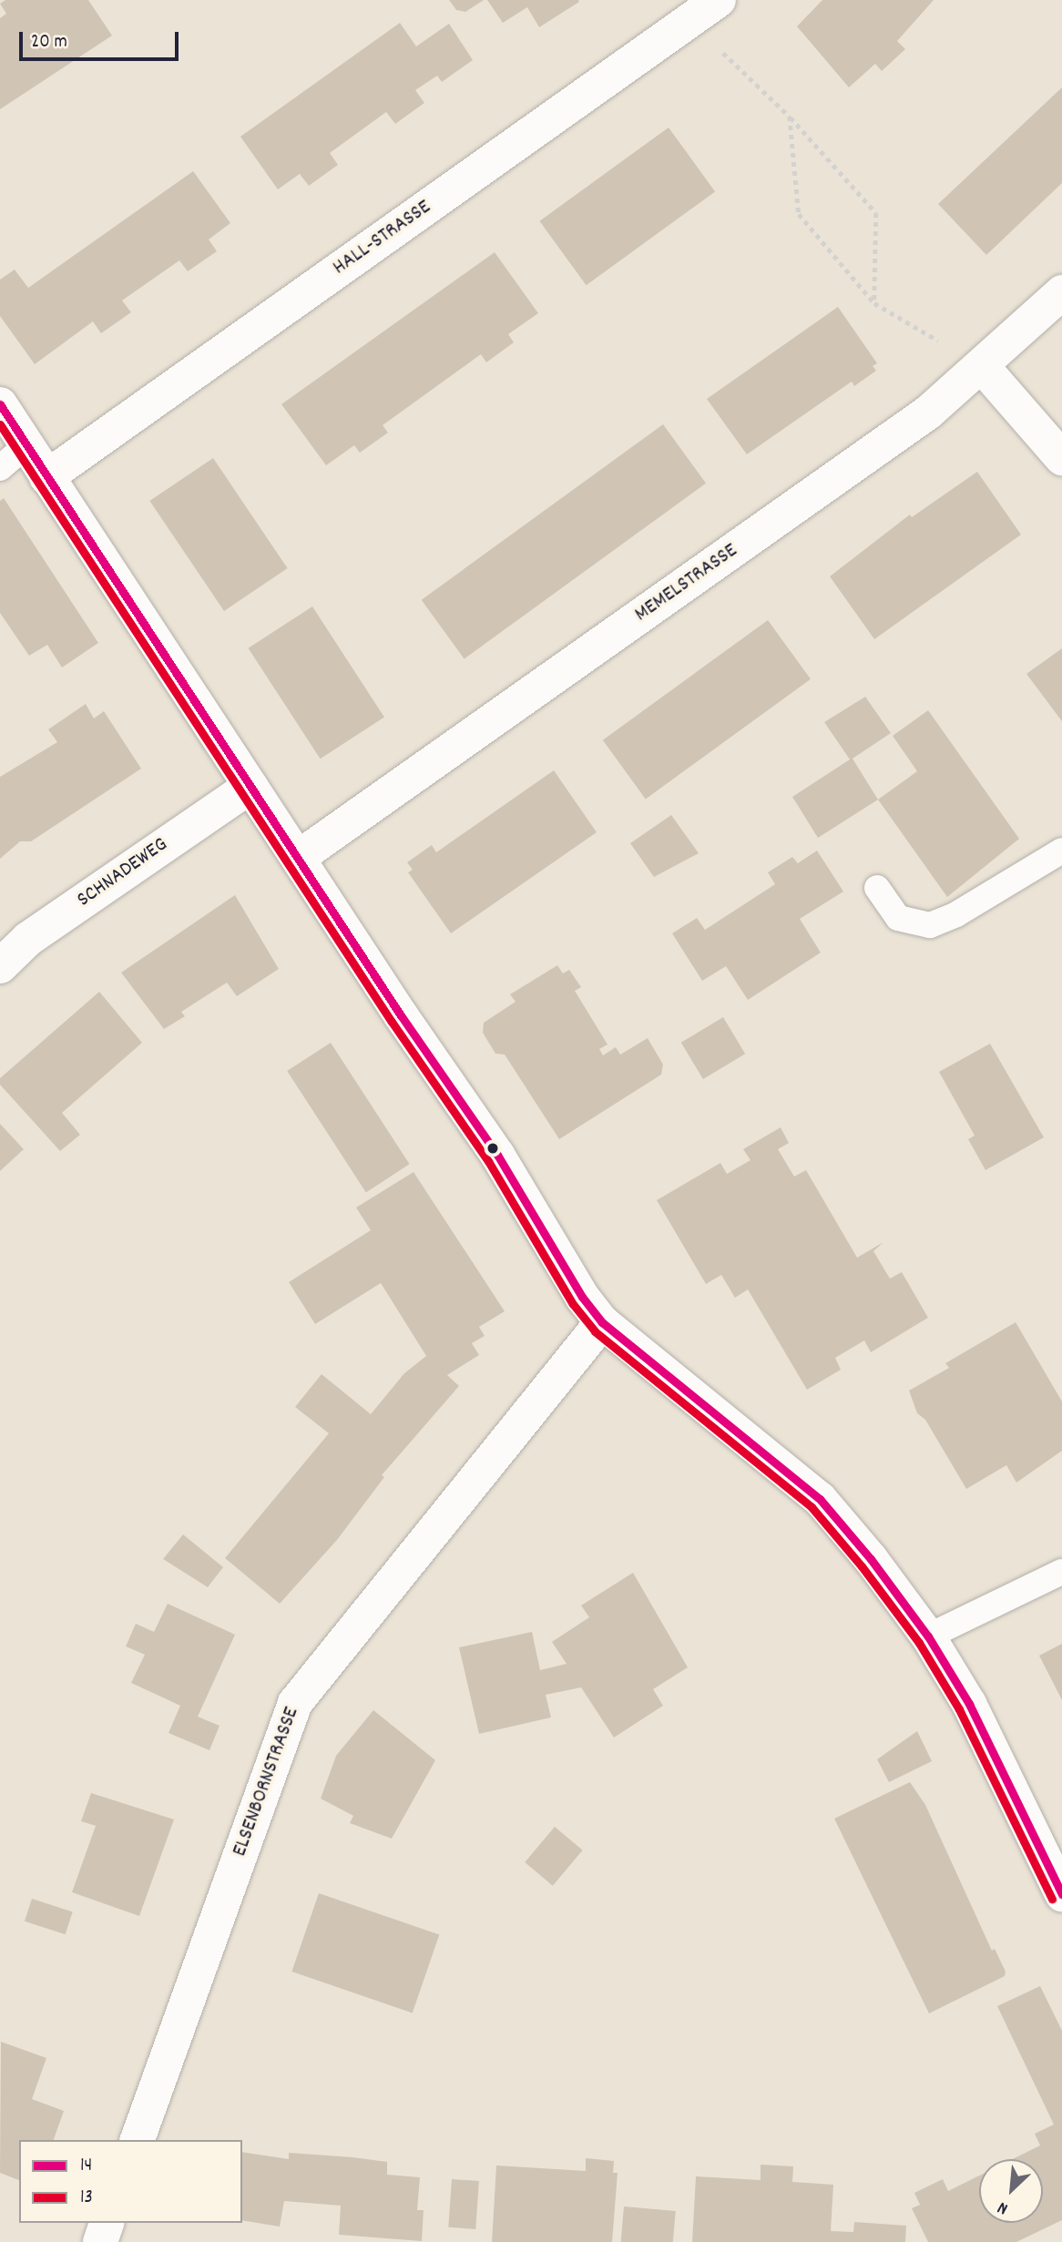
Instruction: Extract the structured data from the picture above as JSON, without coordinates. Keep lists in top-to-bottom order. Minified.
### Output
{"streets":{"street":["HALL-STRASSE","MEMELSTRASSE","SCHNADEWEG","ELSENBORNSTRASSE"]},"lines":["transit line 14","transit line 13"],"legend":["14","13"],"scale_bar":"20 m","north":"bottom left"}
